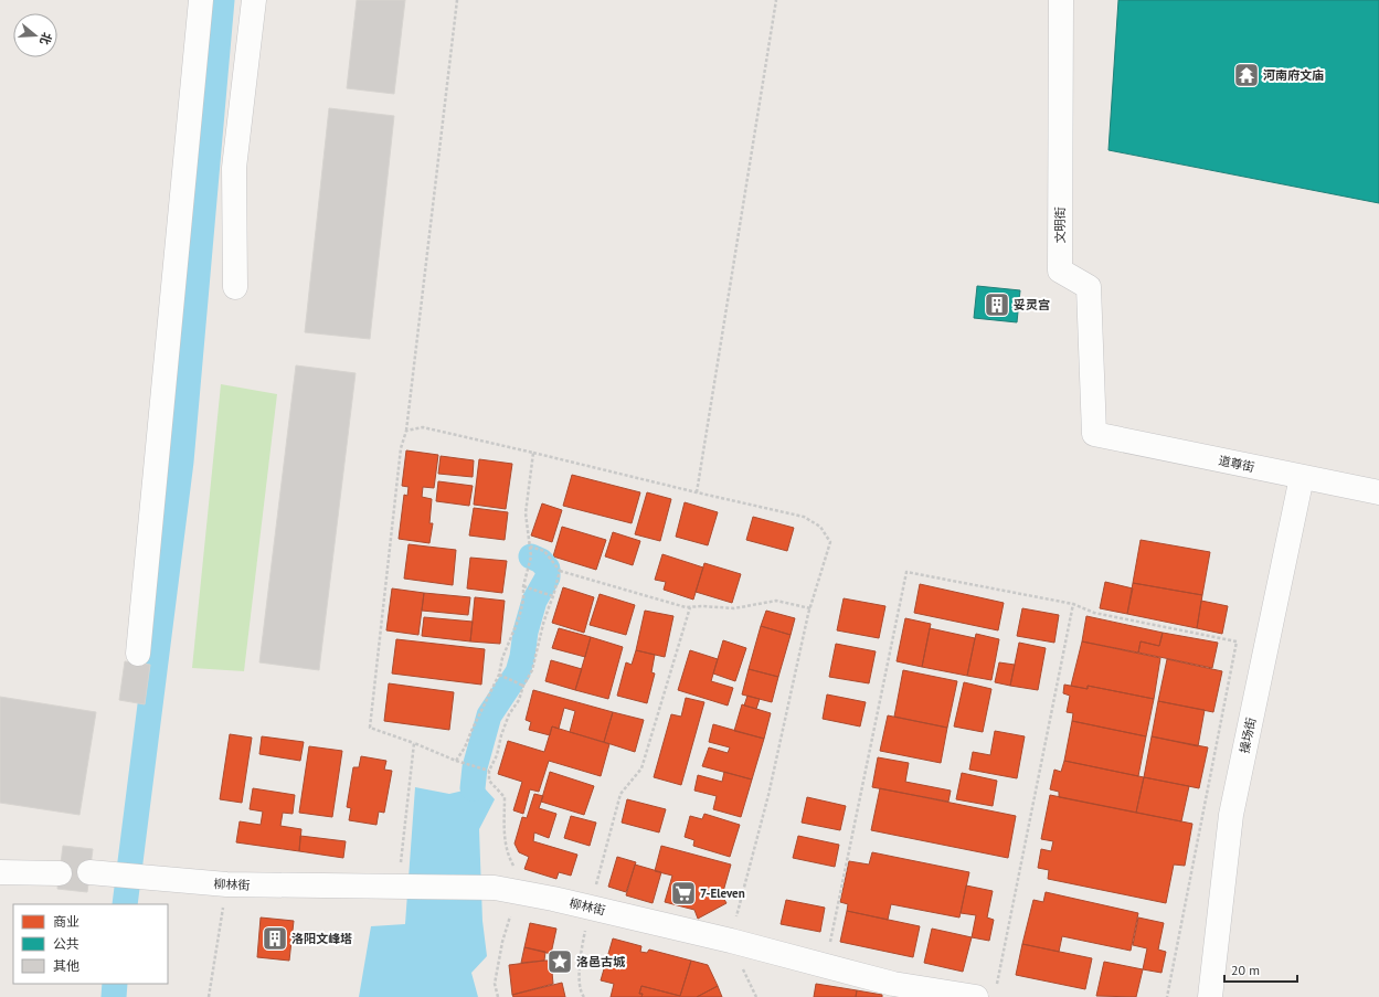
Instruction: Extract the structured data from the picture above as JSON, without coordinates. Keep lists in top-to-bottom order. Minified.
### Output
{"streets":{"street":["文明街","道尊街","操场街","柳林街"]},"crossings":[["文明街","道尊街"],["道尊街","操场街"]],"places":{"temple":["河南府文庙"],"building":["妥灵宫","洛阳文峰塔"],"supermarket":["7-Eleven"],"place":["洛邑古城"]},"legend":["商业","公共","其他"],"scale_bar":"20 m","north":"right"}
